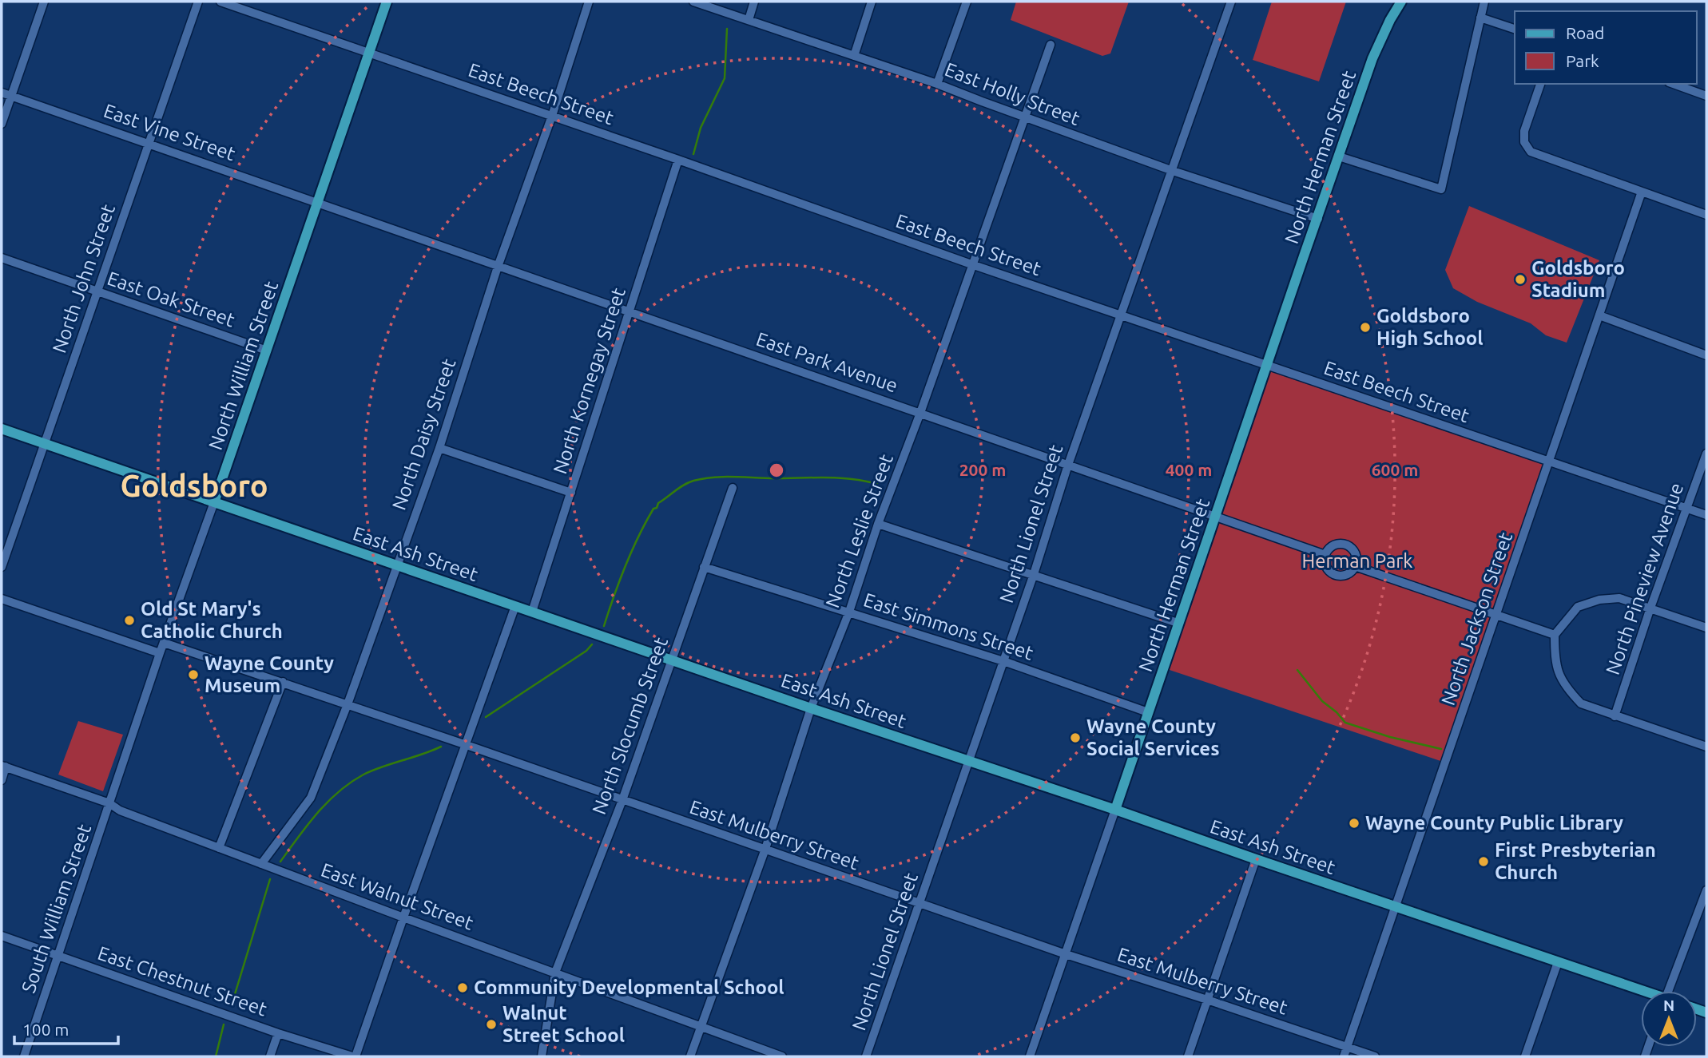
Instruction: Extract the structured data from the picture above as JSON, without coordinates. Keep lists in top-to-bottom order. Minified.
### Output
{"streets":{"main road":["North Herman Street","North William Street","East Ash Street"],"street":["East Beech Street","East Holly Street","East Vine Street","North John Street","East Oak Street","East Park Avenue","North Kornegay Street","North Daisy Street","North Lionel Street","North Leslie Street","North Pineview Avenue","North Jackson Street","East Simmons Street","North Slocumb Street","East Mulberry Street","East Walnut Street","South William Street","East Chestnut Street"]},"crossings":[["East Beech Street","North Herman Street"],["East Beech Street","North William Street"],["East Beech Street","North Kornegay Street"],["East Beech Street","North Daisy Street"],["East Beech Street","North Lionel Street"],["East Beech Street","North Leslie Street"],["East Beech Street","North Pineview Avenue"],["East Beech Street","North Jackson Street"],["East Holly Street","North Herman Street"],["East Holly Street","North Lionel Street"],["East Holly Street","North Leslie Street"],["East Vine Street","North John Street"],["East Vine Street","East Park Avenue"],["East Vine Street","North William Street"],["North Herman Street","East Park Avenue"],["North Herman Street","East Ash Street"],["North Herman Street","East Simmons Street"],["North Herman Street","East Mulberry Street"],["North John Street","East Oak Street"],["North John Street","East Ash Street"],["East Oak Street","North William Street"],["East Park Avenue","North William Street"],["East Park Avenue","North Kornegay Street"],["East Park Avenue","North Daisy Street"],["East Park Avenue","North Lionel Street"],["East Park Avenue","North Leslie Street"],["North William Street","East Ash Street"],["North William Street","East Mulberry Street"],["North William Street","East Walnut Street"],["North William Street","South William Street"],["North Kornegay Street","East Ash Street"],["North Daisy Street","East Ash Street"],["North Daisy Street","East Mulberry Street"],["North Daisy Street","East Walnut Street"],["North Lionel Street","East Ash Street"],["North Lionel Street","East Simmons Street"],["North Lionel Street","East Mulberry Street"],["North Leslie Street","East Ash Street"],["North Leslie Street","East Simmons Street"],["North Leslie Street","East Mulberry Street"],["North Leslie Street","East Walnut Street"],["East Ash Street","North Jackson Street"],["East Ash Street","North Slocumb Street"],["North Jackson Street","East Mulberry Street"],["East Simmons Street","North Slocumb Street"],["North Slocumb Street","East Mulberry Street"],["North Slocumb Street","East Walnut Street"],["East Walnut Street","South William Street"],["South William Street","East Chestnut Street"]],"districts":["Goldsboro"],"parks":["Herman Park"],"places":["Goldsboro Stadium","Goldsboro High School","Old St Mary's Catholic Church","Wayne County Museum","Wayne County Social Services","Wayne County Public Library","First Presbyterian Church","Community Developmental School","Walnut Street School"],"legend":["Road","Park"],"scale_bar":"100 m","north":"top","rings":["200 m","400 m","600 m"]}
